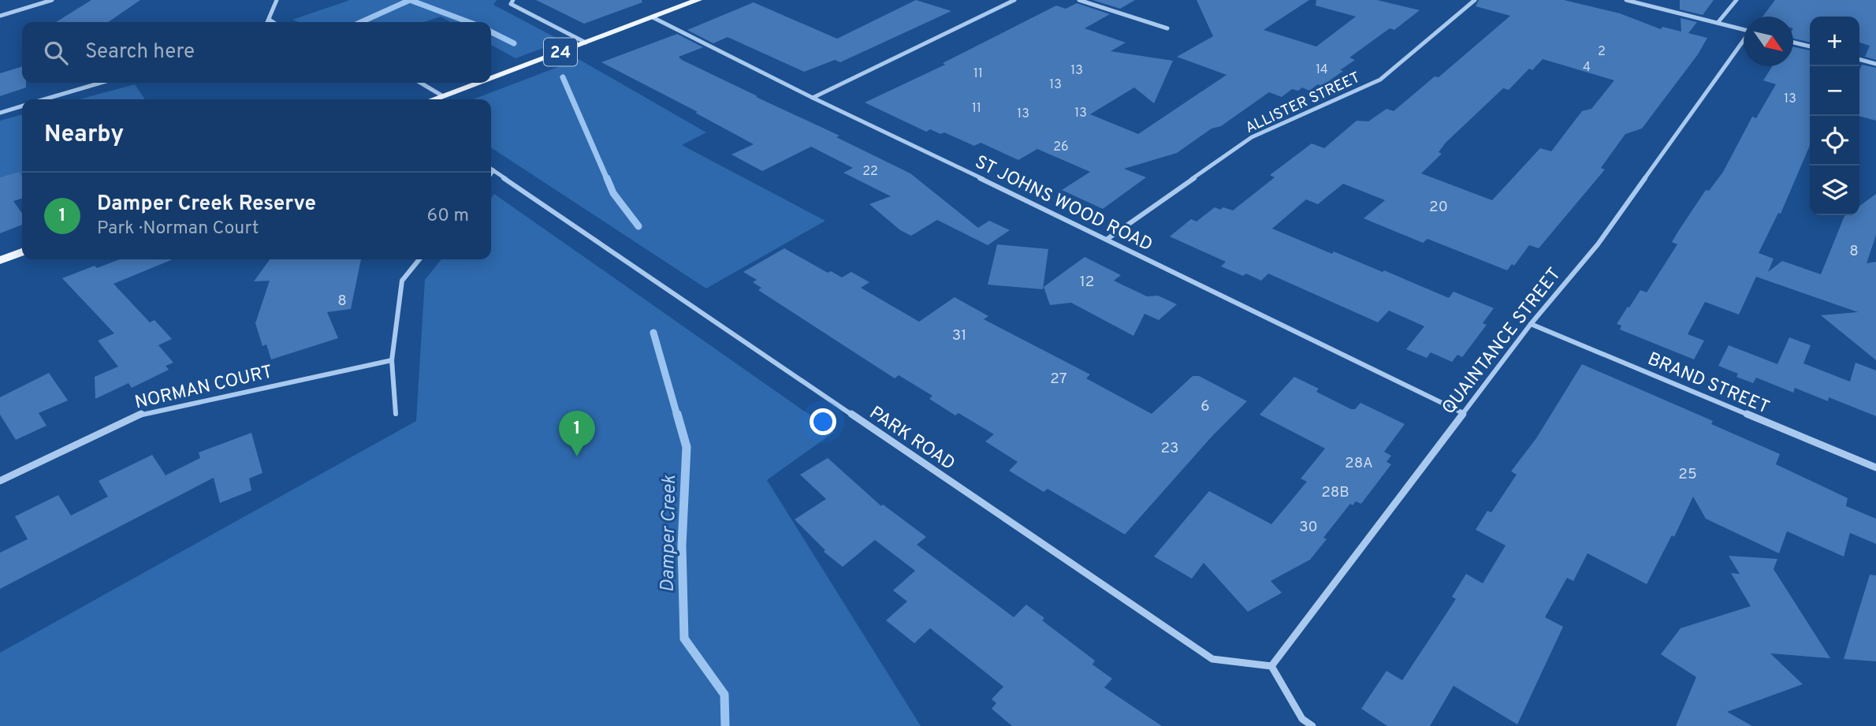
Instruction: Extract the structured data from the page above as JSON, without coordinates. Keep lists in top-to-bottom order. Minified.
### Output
{"streets":{"main road":["24"],"street":["ALLISTER STREET","ST JOHNS WOOD ROAD","QUAINTANCE STREET","BRAND STREET","NORMAN COURT","PARK ROAD"]},"crossings":[["24","ST JOHNS WOOD ROAD"],["ALLISTER STREET","ST JOHNS WOOD ROAD"],["ST JOHNS WOOD ROAD","QUAINTANCE STREET"],["QUAINTANCE STREET","BRAND STREET"],["QUAINTANCE STREET","PARK ROAD"]],"water":["Damper Creek"],"house_numbers":["2","4","14","13","11","13","13","11","13","13","26","22","20","8","12","8","31","27","6","23","28A","25","28B","30"],"north":"bottom right","page":{"map_buttons":["+","−"],"search":"Search here","heading":"Nearby","list":[{"mark":"1","name":"Damper Creek Reserve","note":"Park · Norman Court","value":"60 m"}],"pins":"1"}}
